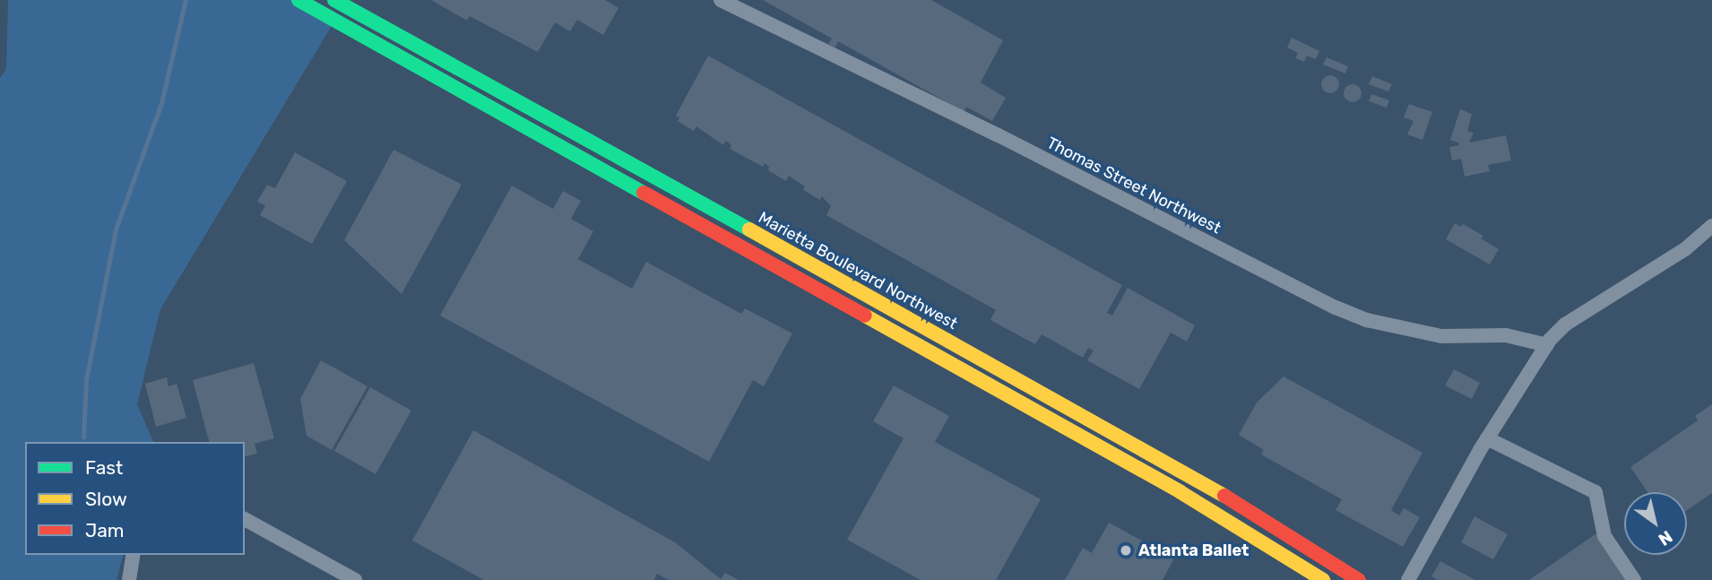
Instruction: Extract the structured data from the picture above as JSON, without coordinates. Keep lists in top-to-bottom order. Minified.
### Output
{"streets":{"main road":["Marietta Boulevard Northwest"],"street":["Thomas Street Northwest"]},"places":["Atlanta Ballet"],"legend":["Fast","Slow","Jam"],"north":"bottom right"}
